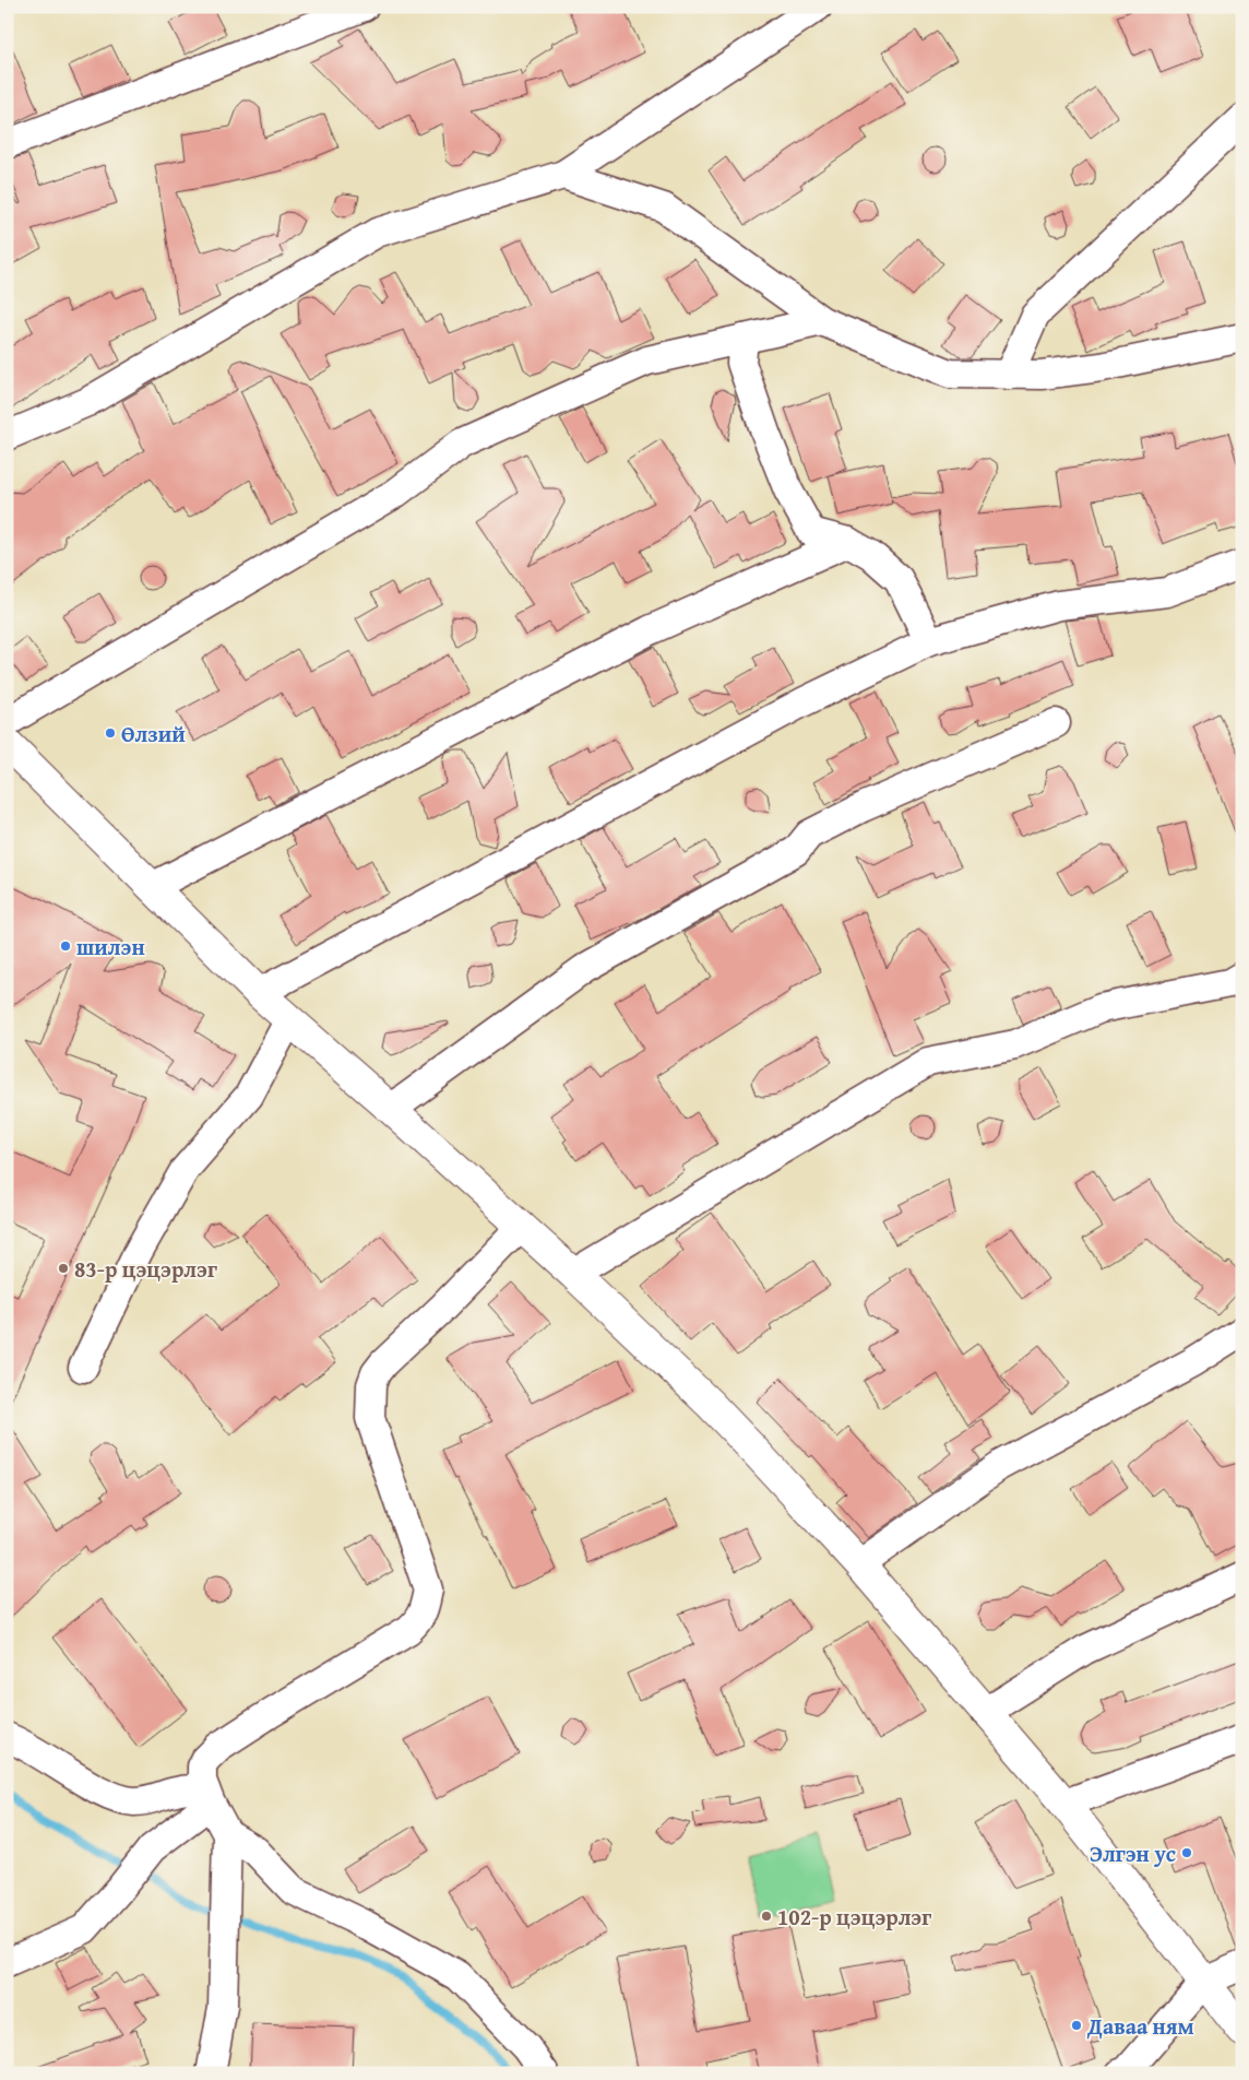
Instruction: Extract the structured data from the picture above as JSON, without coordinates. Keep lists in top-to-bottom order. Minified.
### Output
{"places":["Өлзий","шилэн","83-р цэцэрлэг","Элгэн ус","102-р цэцэрлэг","Даваа ням"]}
